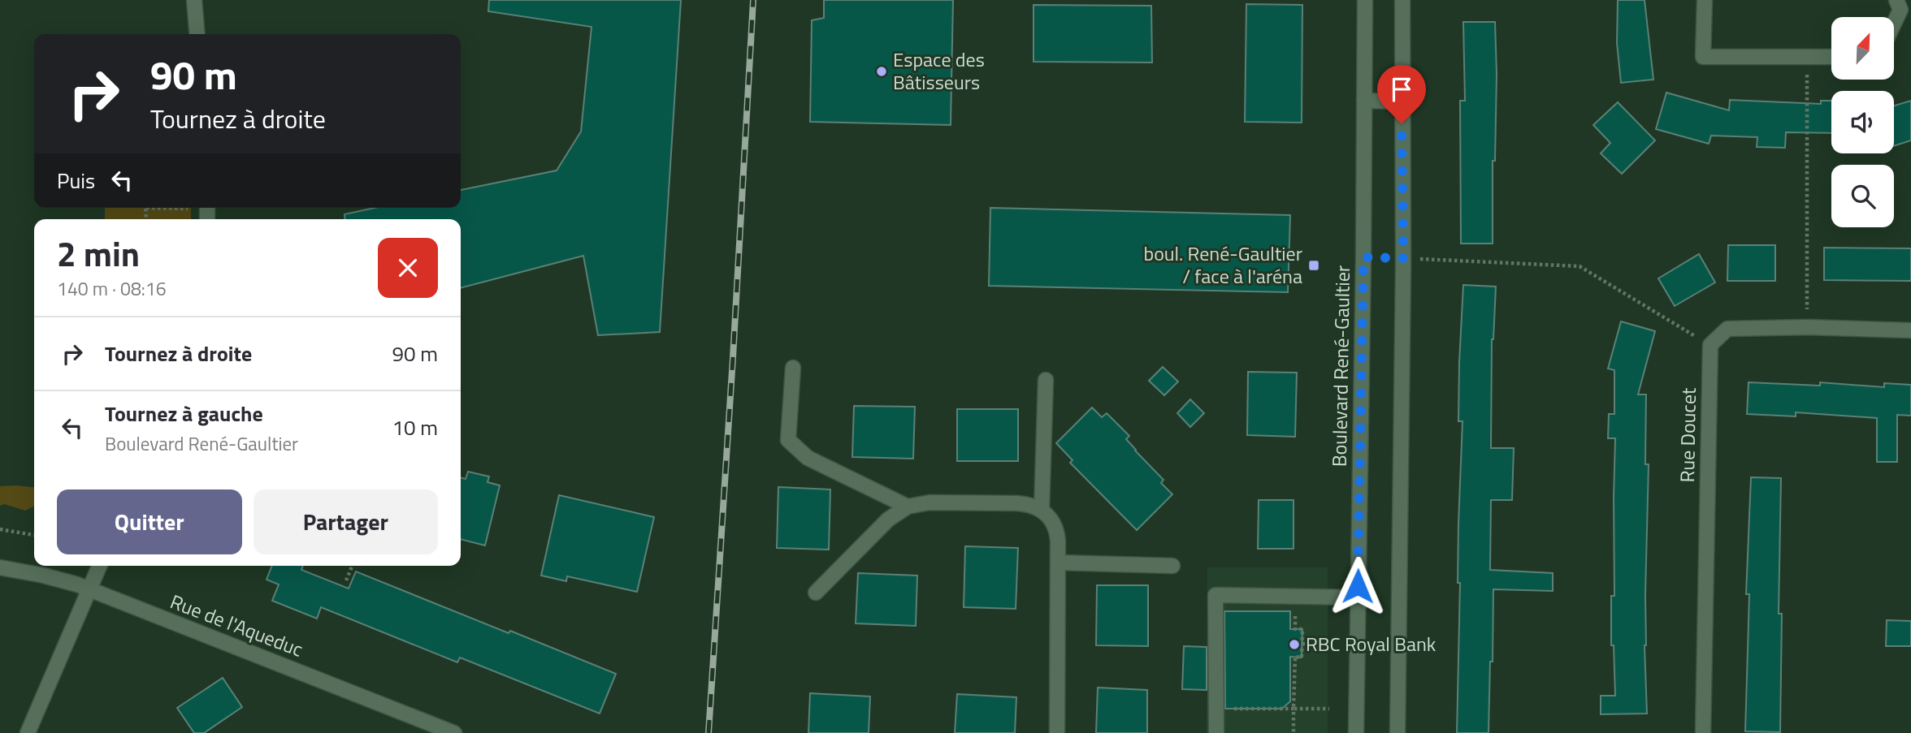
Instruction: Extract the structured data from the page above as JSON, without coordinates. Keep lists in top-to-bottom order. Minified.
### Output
{"streets":{"street":["Boulevard René-Gaultier","Rue Doucet","Rue de l'Aqueduc"]},"places":{"other":["Espace des Bâtisseurs","RBC Royal Bank"],"transit":["boul. René-Gaultier / face à l'aréna"]},"north":"top right","page":{"turn":["90 m","Tournez à droite"],"then":"Puis","heading":["2 min","140 m · 08:16"],"list":[{"name":"Tournez à droite","value":"90 m"},{"name":"Tournez à gauche","note":"Boulevard René-Gaultier","value":"10 m"}],"buttons":["Quitter","Partager"]}}
